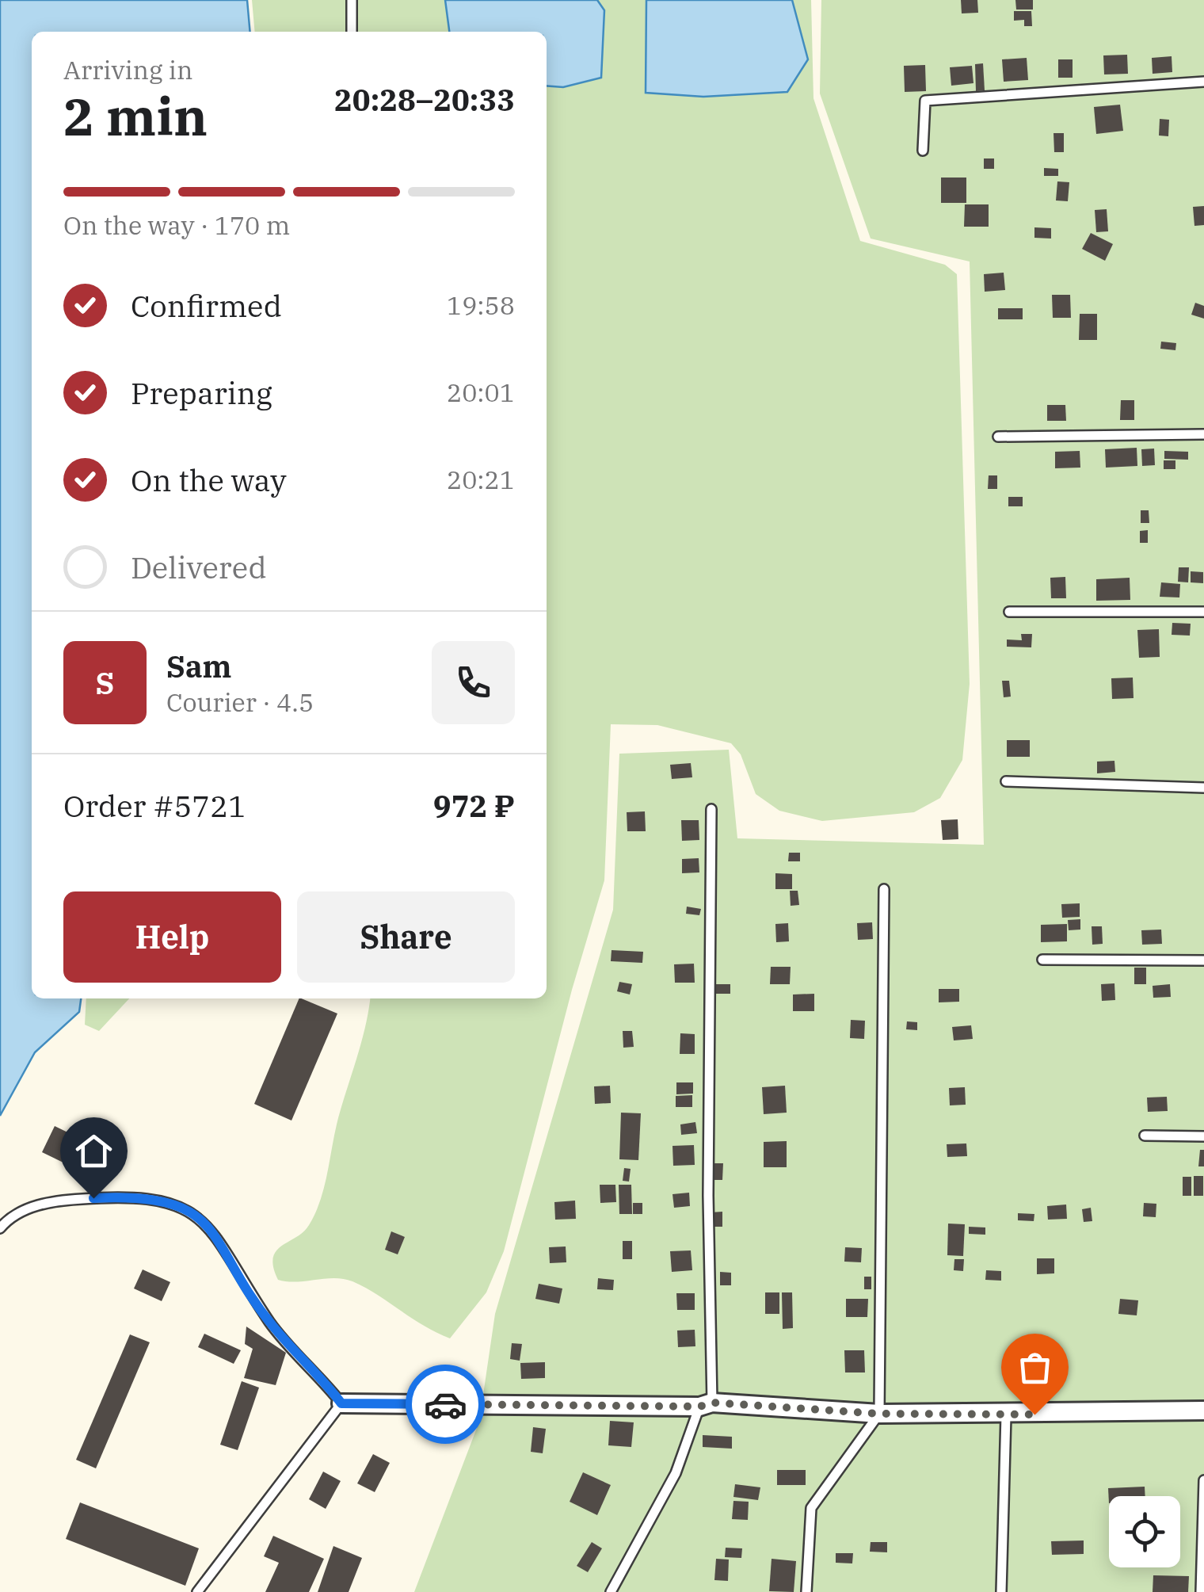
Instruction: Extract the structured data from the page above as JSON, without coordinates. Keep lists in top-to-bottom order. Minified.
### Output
{"page":{"heading":["2 min","Arriving in","20:28–20:33"],"panel":["Sam","Courier · 4.5","Order #5721","972 ₽"],"bar":"On the way · 170 m","list":[["Confirmed","19:58"],["Preparing","20:01"],["On the way","20:21"],"Delivered"],"round":"S","buttons":["Help","Share"]}}
